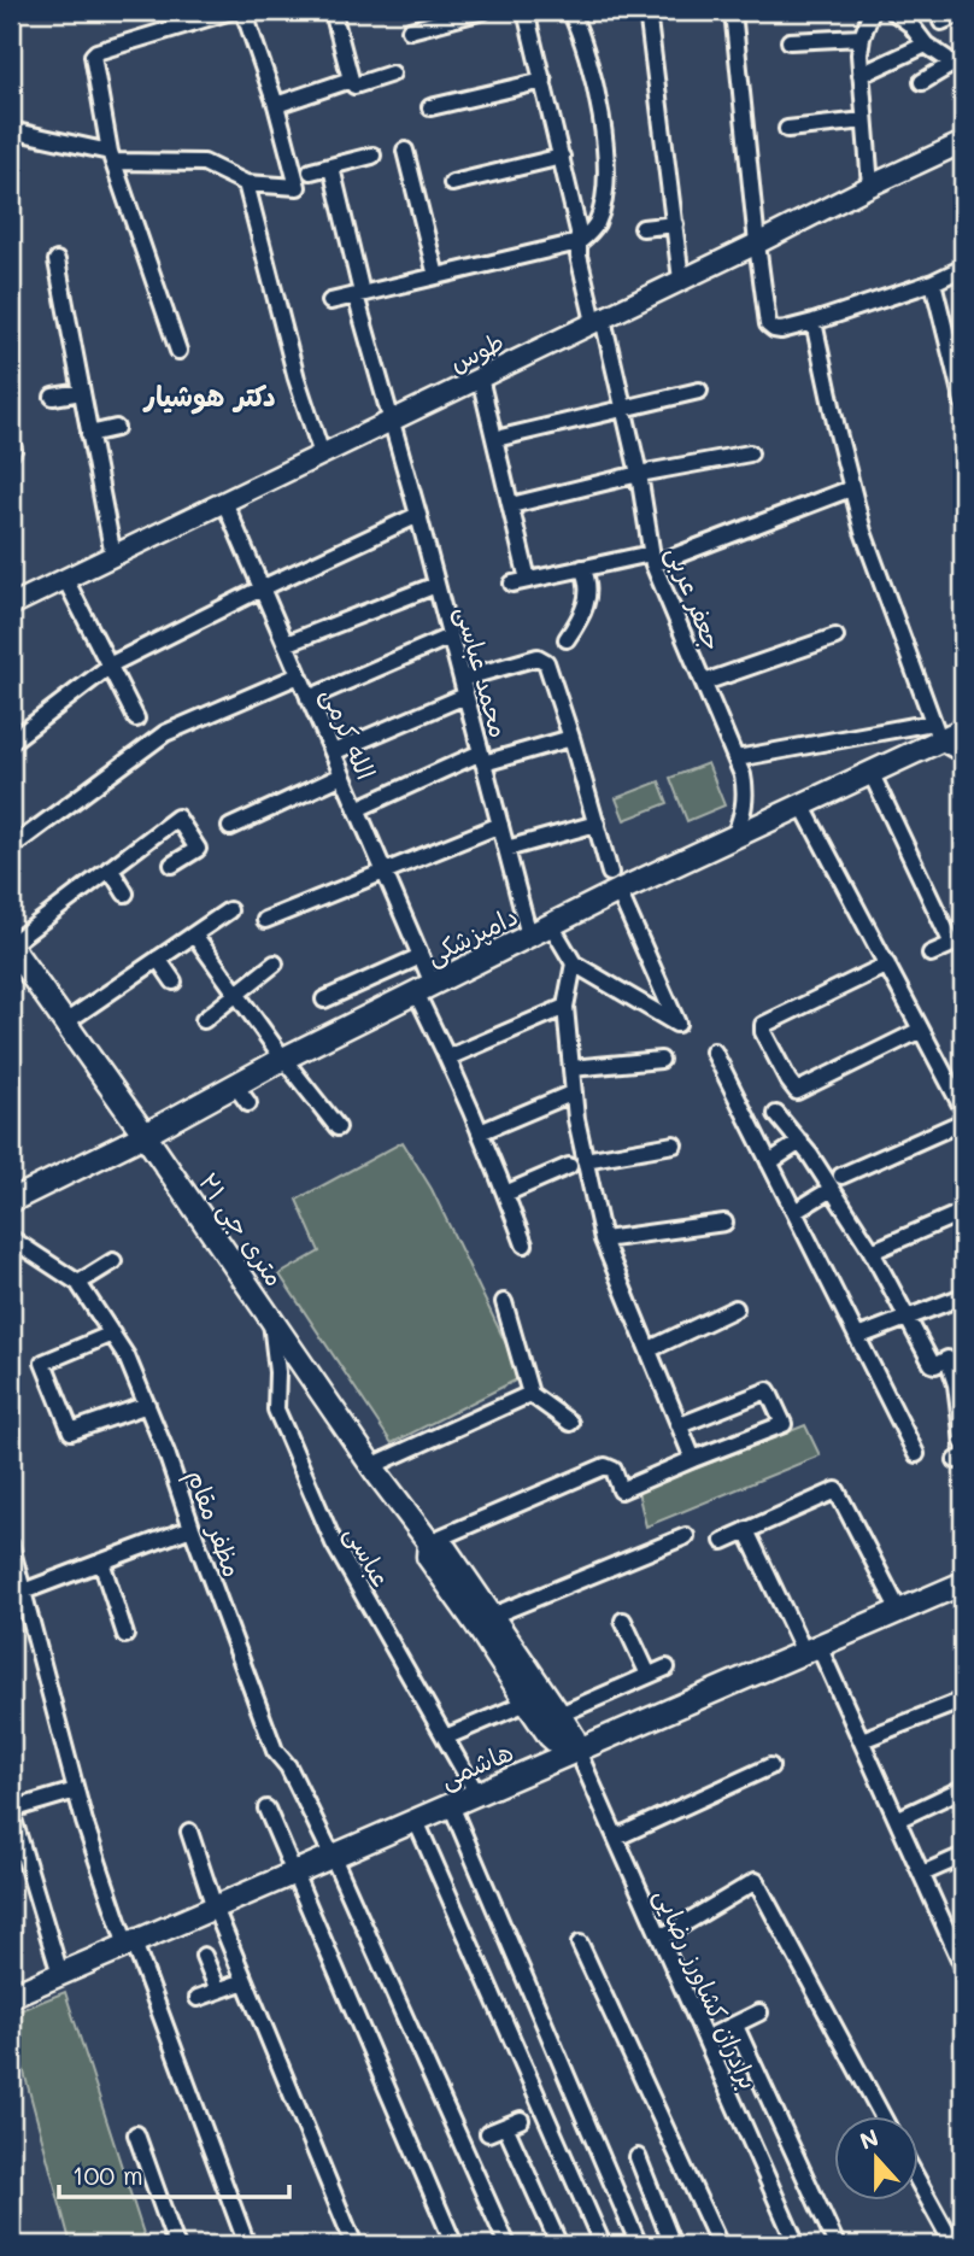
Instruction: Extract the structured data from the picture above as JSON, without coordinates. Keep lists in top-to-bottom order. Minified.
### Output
{"streets":{"main road":["دامپزشکی","۲۱ متری جی","هاشمی"],"street":["طوس","جعفر عربی","محمد عباسی","الله کرمی","مظفر مقام","عباسی","برادران کشاورز رضایی"]},"crossings":[["طوس","جعفر عربی"],["طوس","محمد عباسی"],["طوس","الله کرمی"],["جعفر عربی","دامپزشکی"],["محمد عباسی","دامپزشکی"],["الله کرمی","دامپزشکی"],["دامپزشکی","۲۱ متری جی"],["۲۱ متری جی","عباسی"],["۲۱ متری جی","هاشمی"],["۲۱ متری جی","برادران کشاورز رضایی"],["مظفر مقام","هاشمی"],["عباسی","هاشمی"],["هاشمی","برادران کشاورز رضایی"]],"districts":["دکتر هوشیار"],"scale_bar":"100 m","north":"top"}
